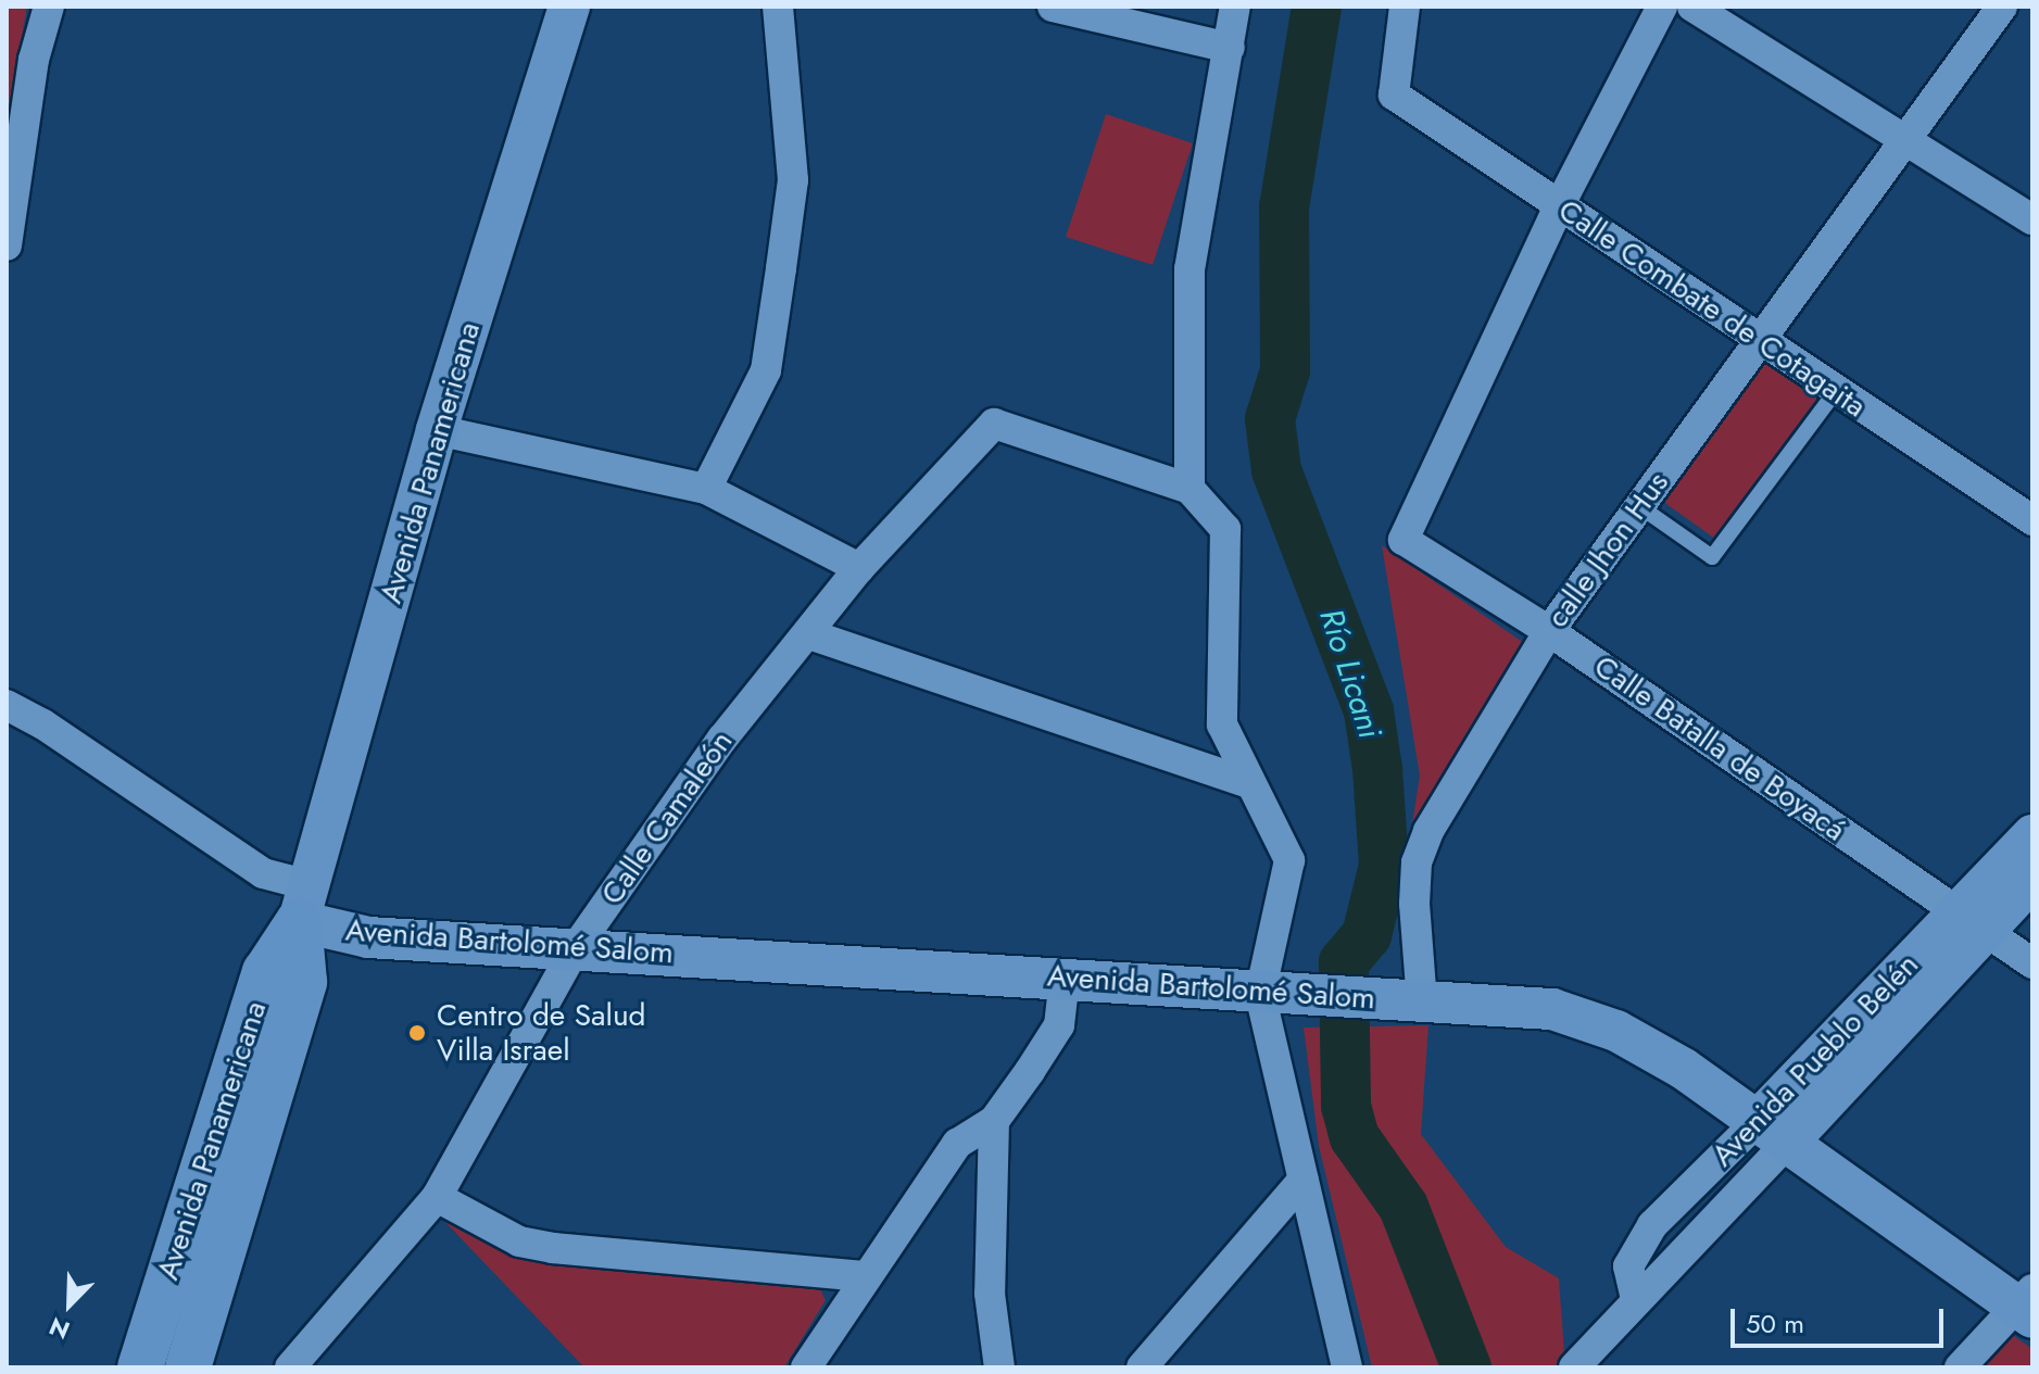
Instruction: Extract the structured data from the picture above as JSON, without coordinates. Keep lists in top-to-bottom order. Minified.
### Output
{"streets":{"main road":["Avenida Panamericana"],"street":["Calle Combate de Cotagaita","calle Jhon Hus","Calle Batalla de Boyacá","Calle Camaleón","Avenida Bartolomé Salom","Avenida Pueblo Belén"]},"crossings":[["Calle Combate de Cotagaita","calle Jhon Hus"],["Calle Combate de Cotagaita","Calle Batalla de Boyacá"],["Avenida Panamericana","Avenida Bartolomé Salom"],["calle Jhon Hus","Calle Batalla de Boyacá"],["calle Jhon Hus","Avenida Bartolomé Salom"],["Calle Batalla de Boyacá","Avenida Pueblo Belén"],["Calle Camaleón","Avenida Bartolomé Salom"],["Avenida Bartolomé Salom","Avenida Pueblo Belén"]],"water":["Río Licani"],"places":["Centro de Salud Villa Israel"],"scale_bar":"50 m","north":"bottom left"}
